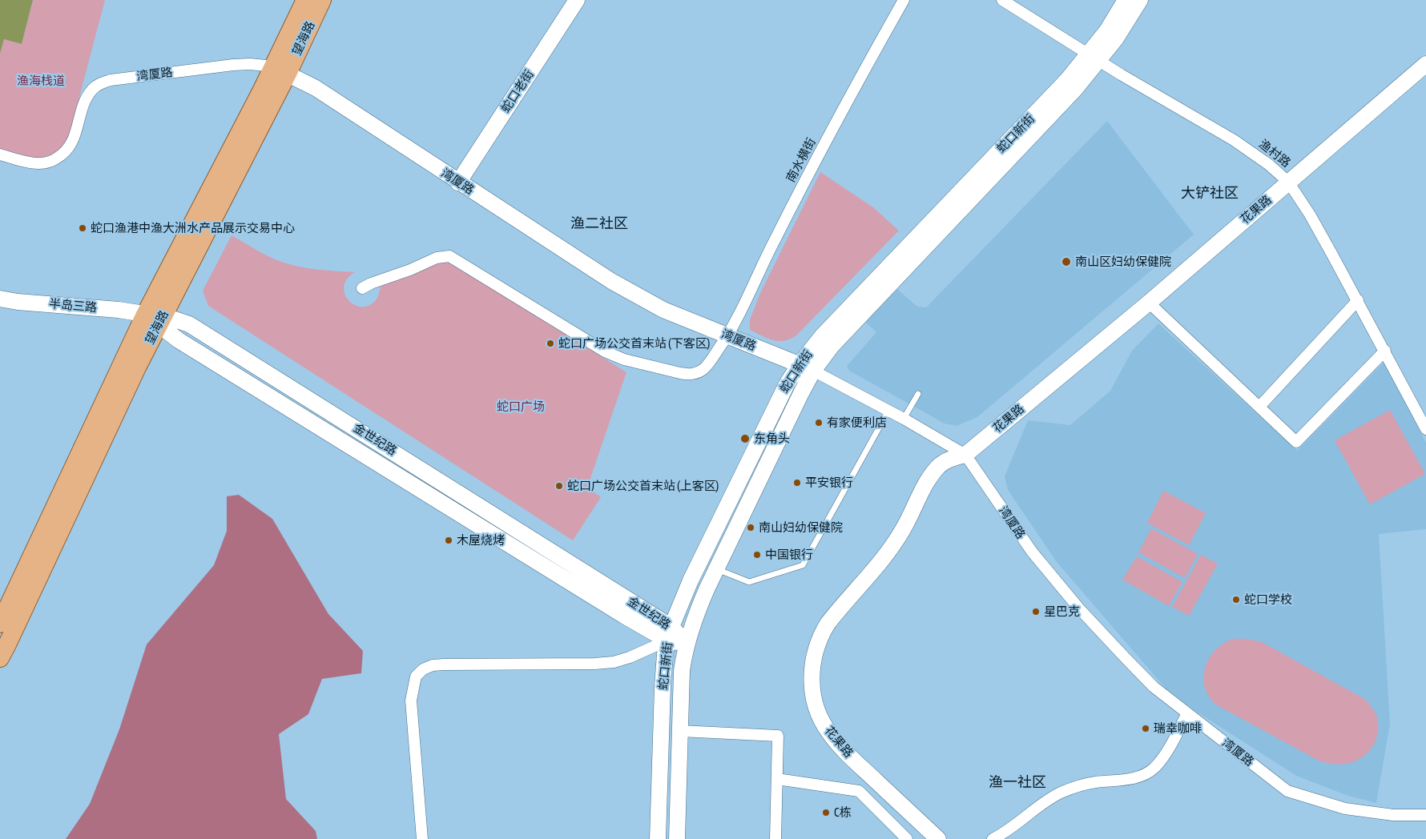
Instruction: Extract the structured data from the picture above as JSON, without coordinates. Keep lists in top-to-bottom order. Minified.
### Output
{"streets":{"main road":["望海路"],"street":["湾厦路","蛇口老街","蛇口新街","渔村路","南水横街","花果路","半岛三路","金世纪路"]},"crossings":[["望海路","湾厦路"],["望海路","半岛三路"],["望海路","金世纪路"],["湾厦路","蛇口老街"],["湾厦路","蛇口新街"],["湾厦路","南水横街"],["湾厦路","花果路"],["蛇口新街","渔村路"],["蛇口新街","金世纪路"],["渔村路","花果路"],["半岛三路","金世纪路"]],"districts":["大铲社区","渔二社区","渔一社区"],"parks":["渔海栈道","蛇口广场"],"places":["蛇口渔港中渔大洲水产品展示交易中心","南山区妇幼保健院","蛇口广场公交首末站 (下客区)","有家便利店","东角头","平安银行","蛇口广场公交首末站 (上客区)","南山妇幼保健院","木屋烧烤","中国银行","蛇口学校","星巴克","瑞幸咖啡","C栋"]}
